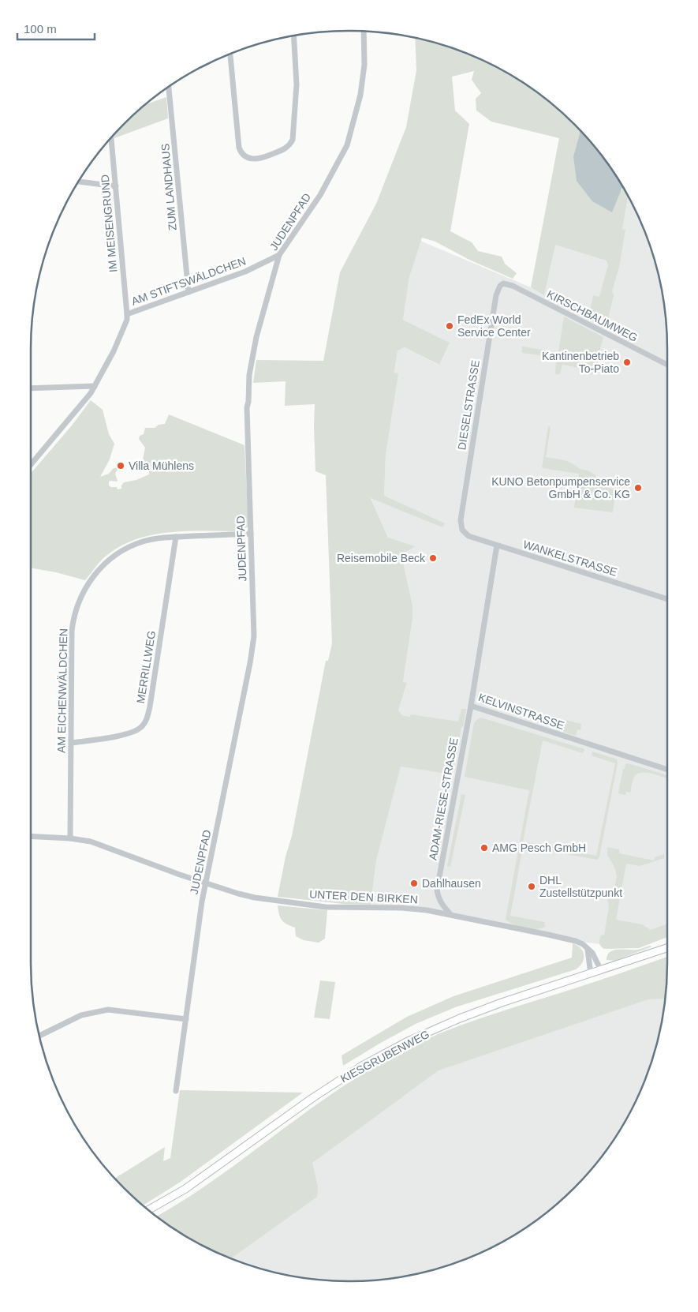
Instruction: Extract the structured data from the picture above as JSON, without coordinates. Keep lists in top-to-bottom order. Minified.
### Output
{"streets":{"main road":["KIESGRUBENWEG"],"street":["ZUM LANDHAUS","JUDENPFAD","IM MEISENGRUND","AM STIFTSWÄLDCHEN","KIRSCHBAUMWEG","DIESELSTRASSE","WANKELSTRASSE","MERRILLWEG","AM EICHENWÄLDCHEN","KELVINSTRASSE","ADAM-RIESE-STRASSE","UNTER DEN BIRKEN"]},"crossings":[["ZUM LANDHAUS","AM STIFTSWÄLDCHEN"],["JUDENPFAD","AM STIFTSWÄLDCHEN"],["JUDENPFAD","AM EICHENWÄLDCHEN"],["JUDENPFAD","UNTER DEN BIRKEN"],["IM MEISENGRUND","AM STIFTSWÄLDCHEN"],["KIRSCHBAUMWEG","DIESELSTRASSE"],["DIESELSTRASSE","WANKELSTRASSE"],["WANKELSTRASSE","KELVINSTRASSE"],["MERRILLWEG","AM EICHENWÄLDCHEN"],["AM EICHENWÄLDCHEN","UNTER DEN BIRKEN"],["KELVINSTRASSE","ADAM-RIESE-STRASSE"],["ADAM-RIESE-STRASSE","UNTER DEN BIRKEN"],["UNTER DEN BIRKEN","KIESGRUBENWEG"]],"places":["FedEx World Service Center","Kantinenbetrieb To-Piato","Villa Mühlens","KUNO Betonpumpenservice GmbH & Co. KG","Reisemobile Beck","AMG Pesch GmbH","Dahlhausen","DHL Zustellstützpunkt"],"scale_bar":"100 m"}
